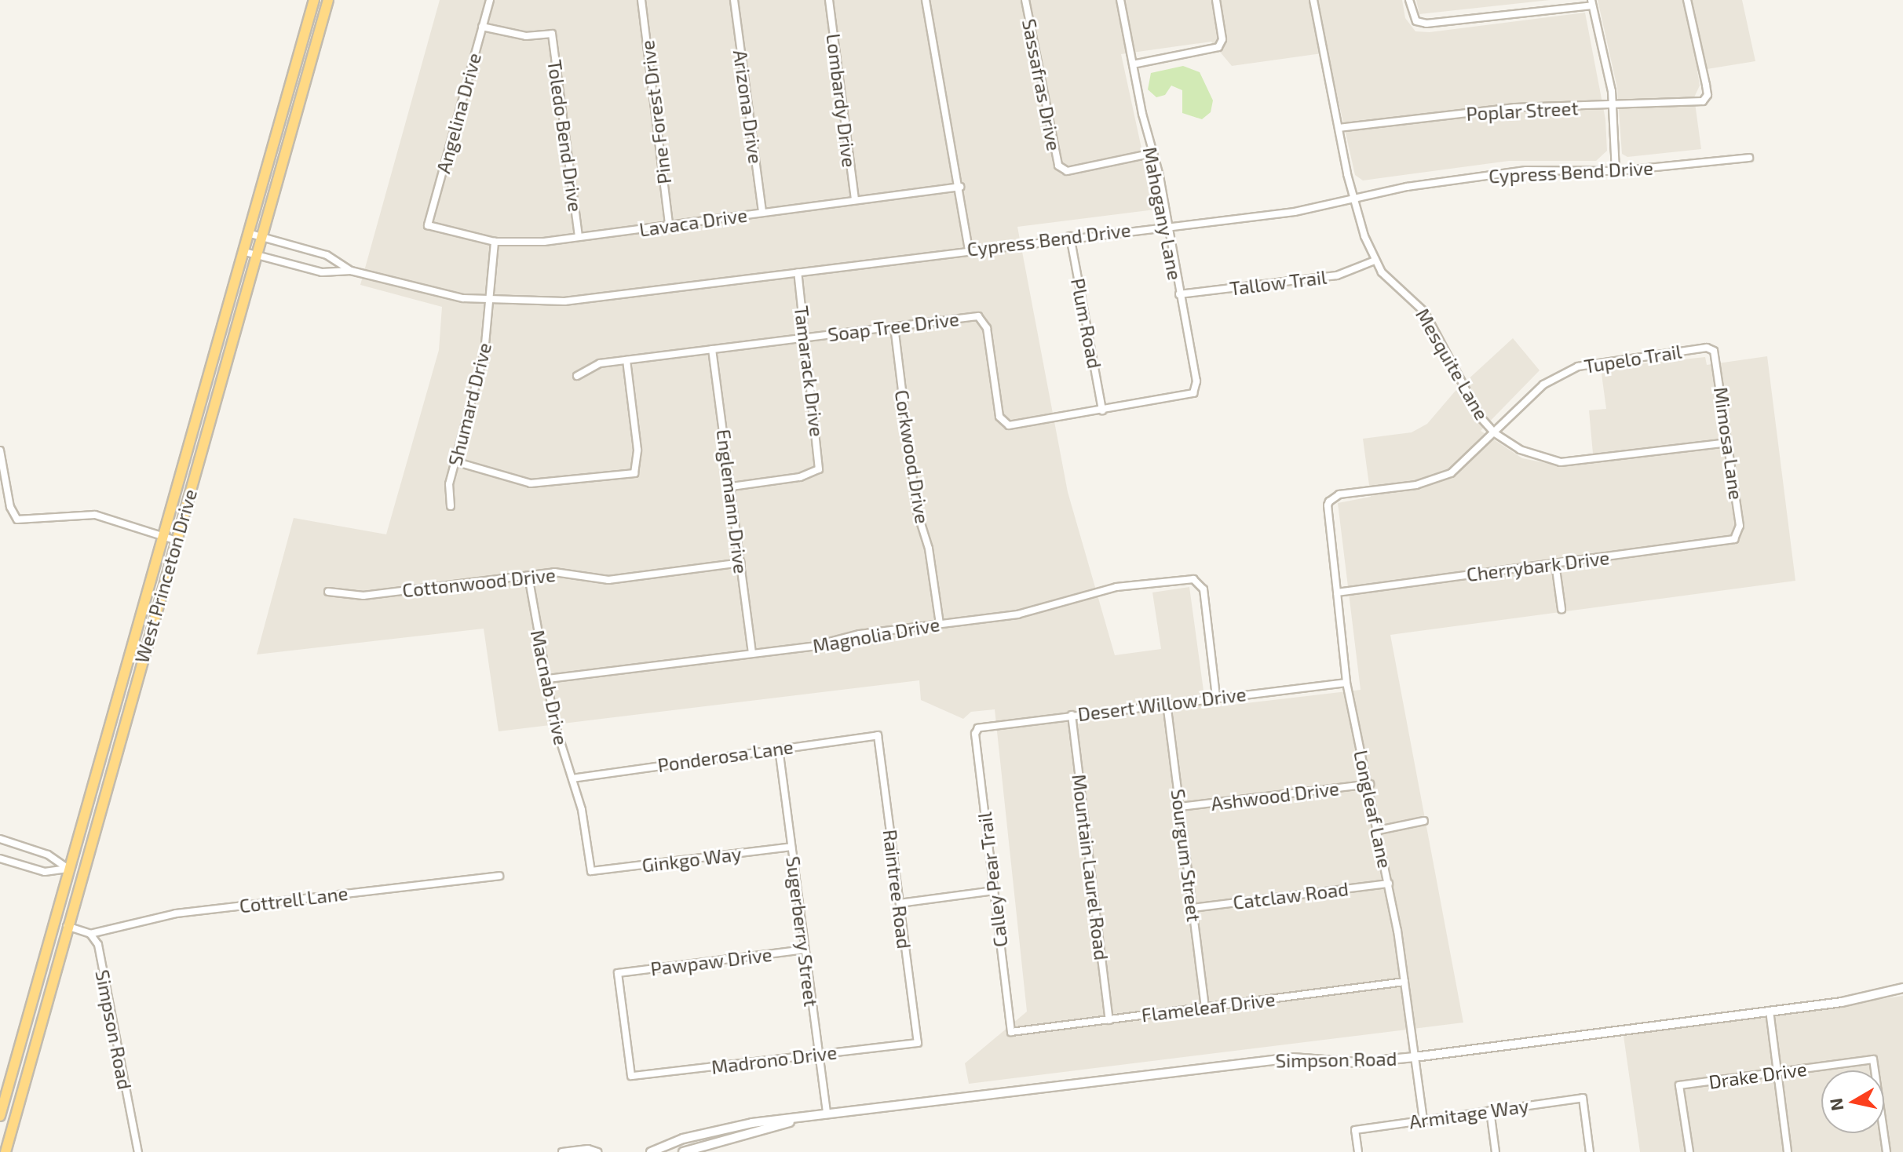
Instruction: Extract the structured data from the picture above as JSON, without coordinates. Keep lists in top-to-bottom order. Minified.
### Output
{"streets":{"highway":["West Princeton Drive"],"street":["Sassafras Drive","Lombardy Drive","Arizona Drive","Poplar Street","Pine Forest Drive","Angelina Drive","Toledo Bend Drive","Cypress Bend Drive","Mahogany Lane","Lavaca Drive","Tallow Trail","Plum Road","Soap Tree Drive","Tupelo Trail","Mesquite Lane","Tamarack Drive","Shumard Drive","Mimosa Lane","Corkwood Drive","Englemann Drive","Cherrybark Drive","Cottonwood Drive","Magnolia Drive","Macnab Drive","Desert Willow Drive","Ponderosa Lane","Ashwood Drive","Longleaf Lane","Sourgum Street","Ginkgo Way","Mountain Laurel Road","Calley Pear Trail","Raintree Road","Catclaw Road","Cottrell Lane","Sugerberry Street","Pawpaw Drive","Flameleaf Drive","Simpson Road","Madrono Drive","Drake Drive","Armitage Way"]},"crossings":[["Sassafras Drive","Mahogany Lane"],["Lombardy Drive","Lavaca Drive"],["Arizona Drive","Lavaca Drive"],["Poplar Street","Mesquite Lane"],["Pine Forest Drive","Lavaca Drive"],["Angelina Drive","Toledo Bend Drive"],["Angelina Drive","Lavaca Drive"],["Toledo Bend Drive","Lavaca Drive"],["Cypress Bend Drive","Mahogany Lane"],["Cypress Bend Drive","Plum Road"],["Cypress Bend Drive","Mesquite Lane"],["Cypress Bend Drive","Tamarack Drive"],["Cypress Bend Drive","Shumard Drive"],["Cypress Bend Drive","West Princeton Drive"],["Mahogany Lane","Tallow Trail"],["Mahogany Lane","Soap Tree Drive"],["Lavaca Drive","Shumard Drive"],["Tallow Trail","Mesquite Lane"],["Plum Road","Soap Tree Drive"],["Soap Tree Drive","Tamarack Drive"],["Soap Tree Drive","Corkwood Drive"],["Soap Tree Drive","Englemann Drive"],["Tupelo Trail","Mesquite Lane"],["Tupelo Trail","Mimosa Lane"],["Tupelo Trail","Longleaf Lane"],["Mesquite Lane","Mimosa Lane"],["Tamarack Drive","Englemann Drive"],["Mimosa Lane","Cherrybark Drive"],["Corkwood Drive","Magnolia Drive"],["Englemann Drive","Cottonwood Drive"],["Englemann Drive","Magnolia Drive"],["Cherrybark Drive","Longleaf Lane"],["Cottonwood Drive","Macnab Drive"],["Magnolia Drive","Macnab Drive"],["Magnolia Drive","Desert Willow Drive"],["Macnab Drive","Ponderosa Lane"],["Macnab Drive","Ginkgo Way"],["Desert Willow Drive","Longleaf Lane"],["Desert Willow Drive","Sourgum Street"],["Desert Willow Drive","Mountain Laurel Road"],["Desert Willow Drive","Calley Pear Trail"],["Ponderosa Lane","Raintree Road"],["Ponderosa Lane","Sugerberry Street"],["Ashwood Drive","Longleaf Lane"],["Ashwood Drive","Sourgum Street"],["Longleaf Lane","Catclaw Road"],["Longleaf Lane","Flameleaf Drive"],["Longleaf Lane","Simpson Road"],["Longleaf Lane","Armitage Way"],["Sourgum Street","Catclaw Road"],["Sourgum Street","Flameleaf Drive"],["Ginkgo Way","Sugerberry Street"],["Mountain Laurel Road","Flameleaf Drive"],["Calley Pear Trail","Flameleaf Drive"],["Raintree Road","Madrono Drive"],["Cottrell Lane","Simpson Road"],["Sugerberry Street","Pawpaw Drive"],["Sugerberry Street","Simpson Road"],["Sugerberry Street","Madrono Drive"],["Pawpaw Drive","Madrono Drive"]],"north":"left"}
